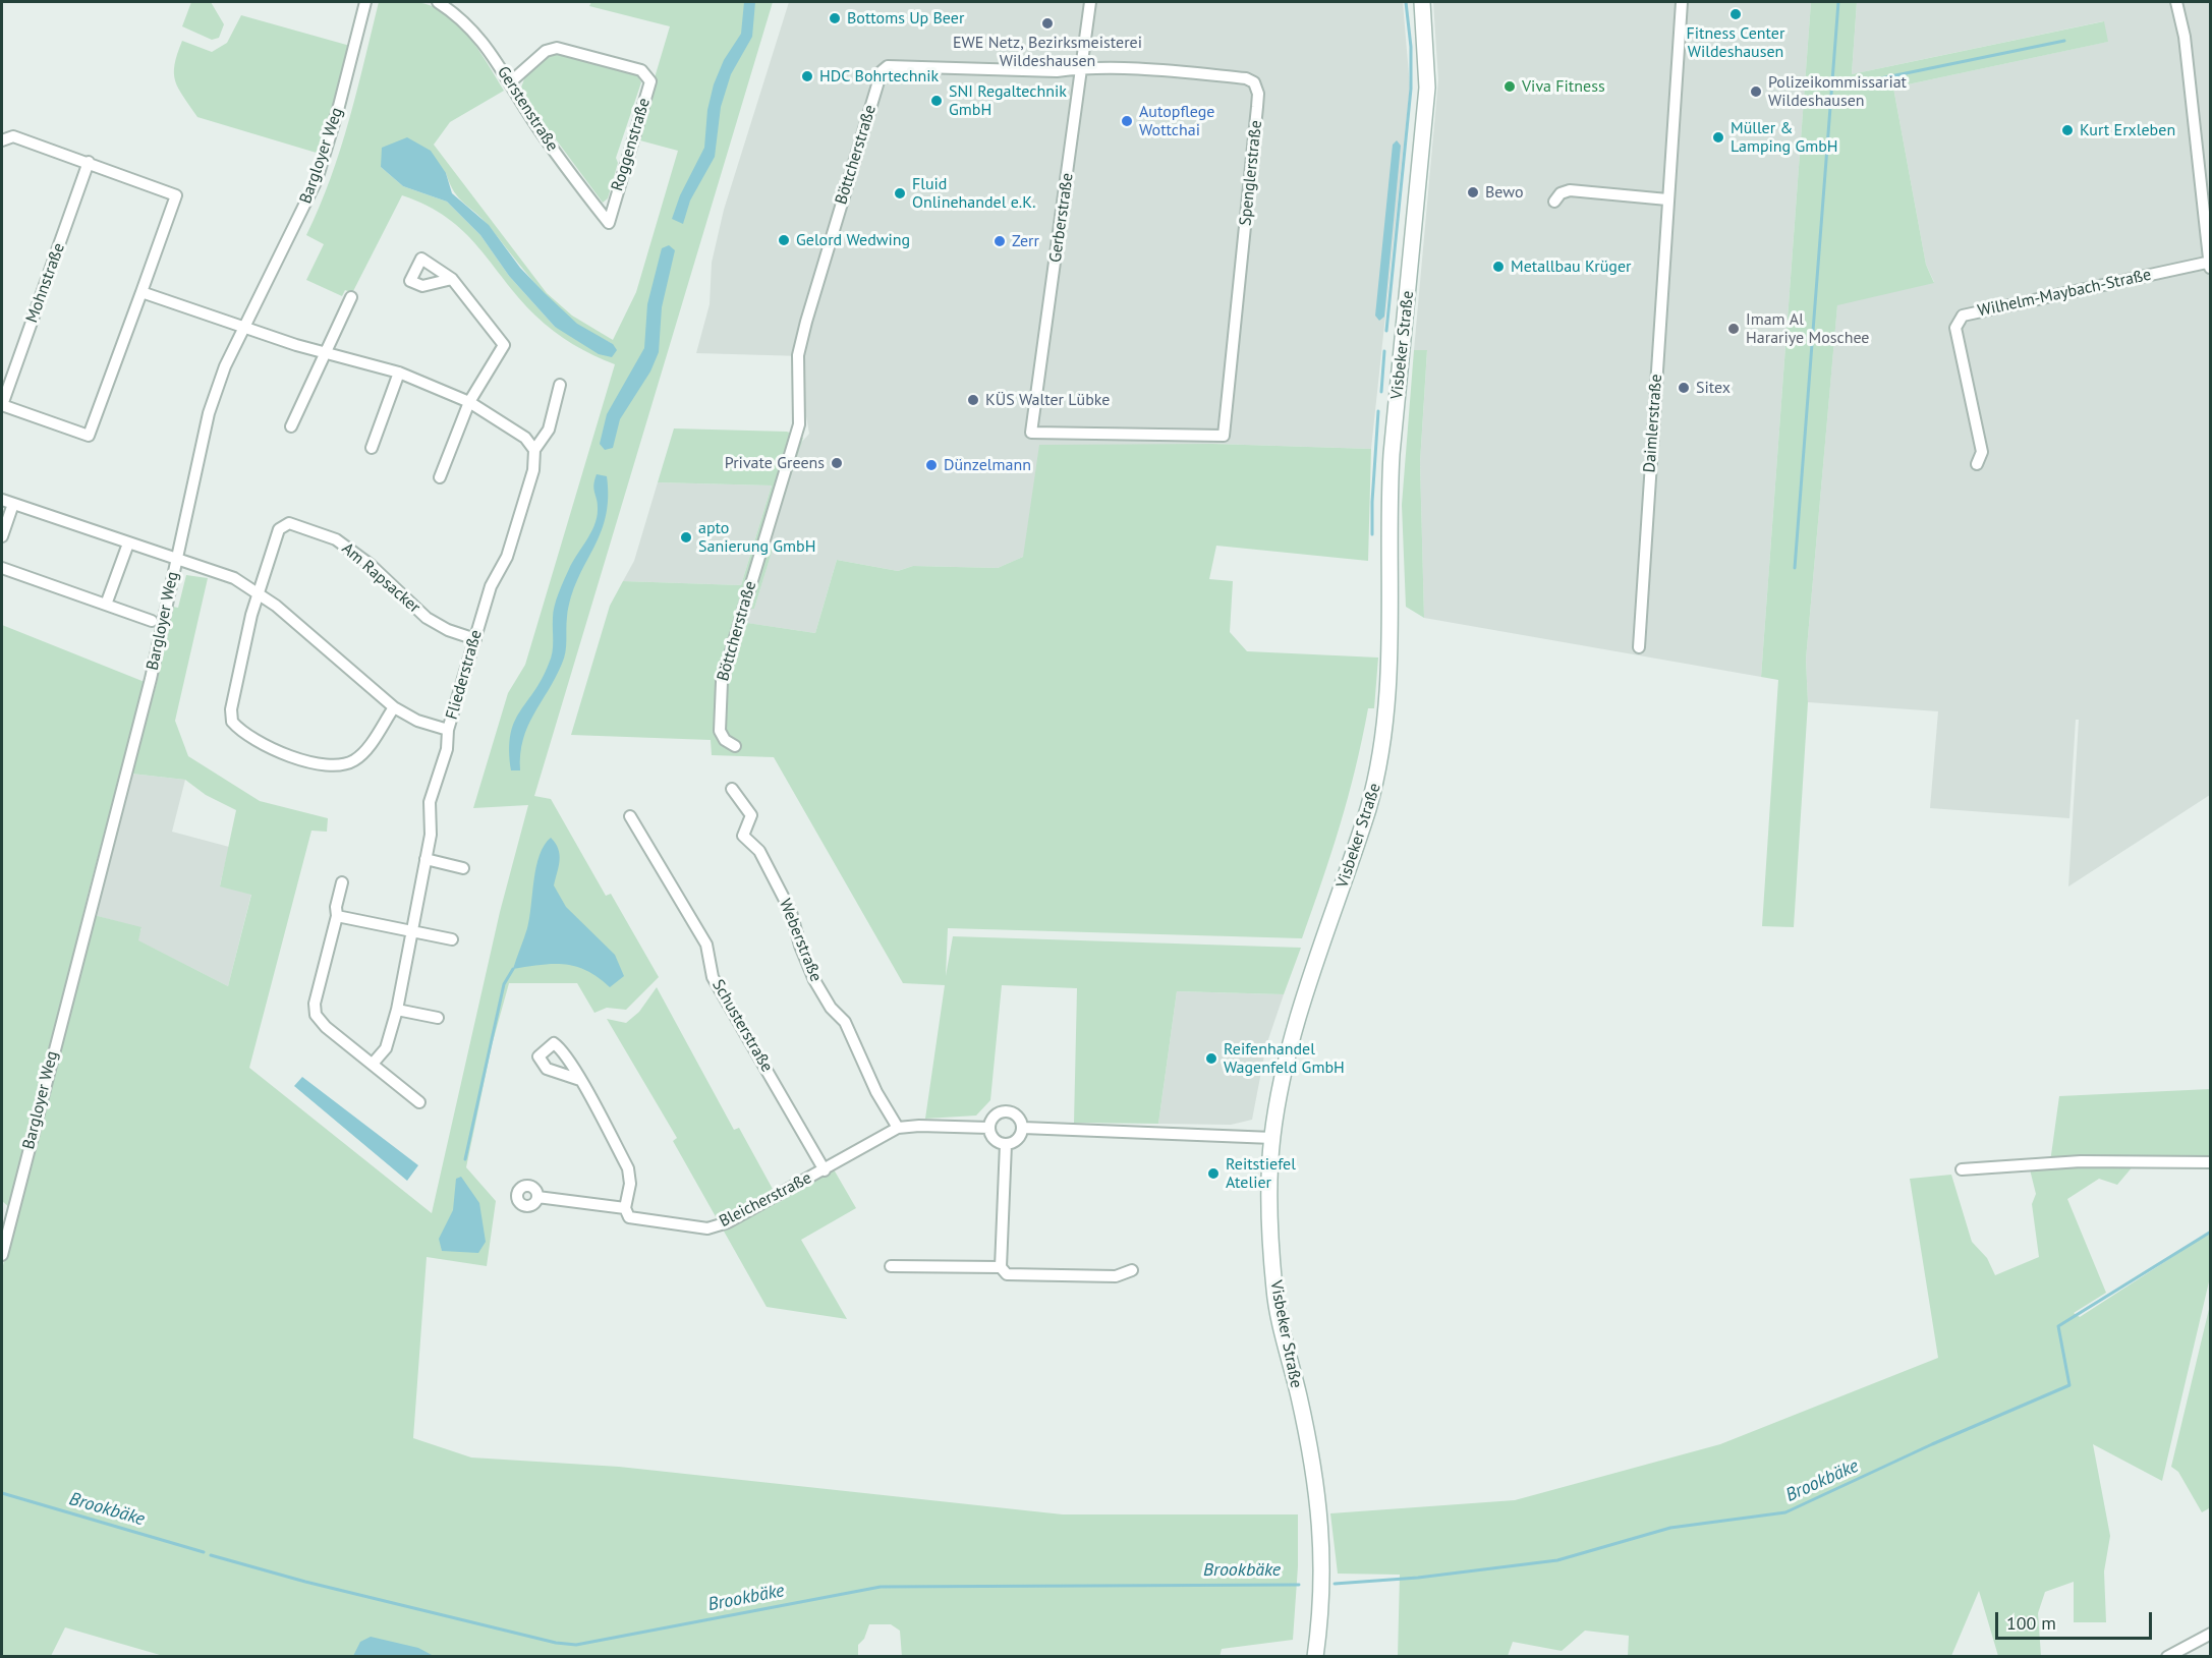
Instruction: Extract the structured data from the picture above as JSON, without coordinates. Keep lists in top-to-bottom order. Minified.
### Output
{"streets":{"main road":["Visbeker Straße"],"street":["Gerstenstraße","Roggenstraße","Böttcherstraße","Bargloyer Weg","Spenglerstraße","Gerberstraße","Mohnstraße","Wilhelm-Maybach-Straße","Daimlerstraße","Am Rapsacker","Fliederstraße","Weberstraße","Schusterstraße","Bleicherstraße"]},"crossings":[["Gerstenstraße","Roggenstraße"],["Böttcherstraße","Spenglerstraße"],["Böttcherstraße","Gerberstraße"],["Bargloyer Weg","Fliederstraße"],["Spenglerstraße","Gerberstraße"],["Am Rapsacker","Fliederstraße"],["Weberstraße","Bleicherstraße"],["Schusterstraße","Bleicherstraße"]],"water":["Brookbäke"],"places":["Fitness Center Wildeshausen","Bottoms Up Beer","EWE Netz, Bezirksmeisterei Wildeshausen","HDC Bohrtechnik","Viva Fitness","Polizeikommissariat Wildeshausen","SNI Regaltechnik GmbH","Autopflege Wottchai","Kurt Erxleben","Müller & Lamping GmbH","Bewo","Fluid Onlinehandel e.K.","Gelord Wedwing","Zerr","Metallbau Krüger","Imam Al Harariye Moschee","Sitex","KÜS Walter Lübke","Private Greens","Dünzelmann","apto Sanierung GmbH","Reifenhandel Wagenfeld GmbH","Reitstiefel Atelier"],"scale_bar":"100 m"}
